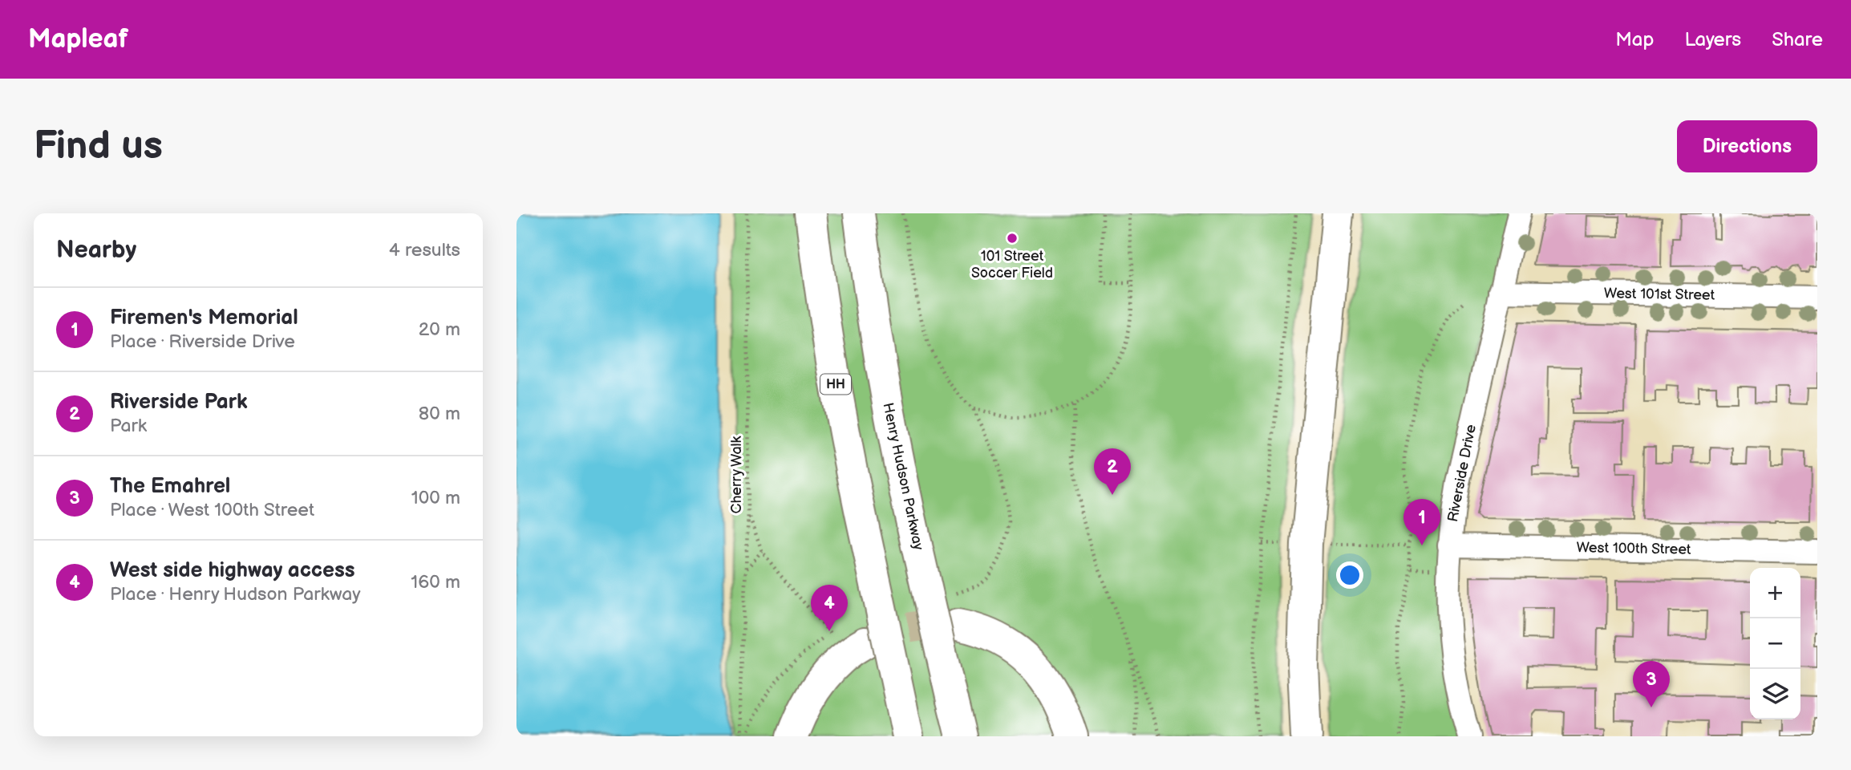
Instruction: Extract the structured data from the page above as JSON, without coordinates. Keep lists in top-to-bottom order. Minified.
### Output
{"streets":{"main road":["HH","Henry Hudson Parkway"],"street":["West 101st Street","Riverside Drive","West 100th Street"],"path":["Cherry Walk"]},"crossings":[["West 101st Street","Riverside Drive"],["Riverside Drive","West 100th Street"]],"places":["101 Street Soccer Field"],"page":{"header":"Mapleaf","nav":["Map","Layers","Share"],"buttons":"Directions","title":"Find us","heading":["Nearby","4 results"],"list":[{"mark":"1","name":"Firemen's Memorial","note":"Place · Riverside Drive","value":"20 m"},{"mark":"2","name":"Riverside Park","note":"Park","value":"80 m"},{"mark":"3","name":"The Emahrel","note":"Place · West 100th Street","value":"100 m"},{"mark":"4","name":"West side highway access","note":"Place · Henry Hudson Parkway","value":"160 m"}],"pins":["2","1","4","3"],"map_buttons":["+","−"]}}
